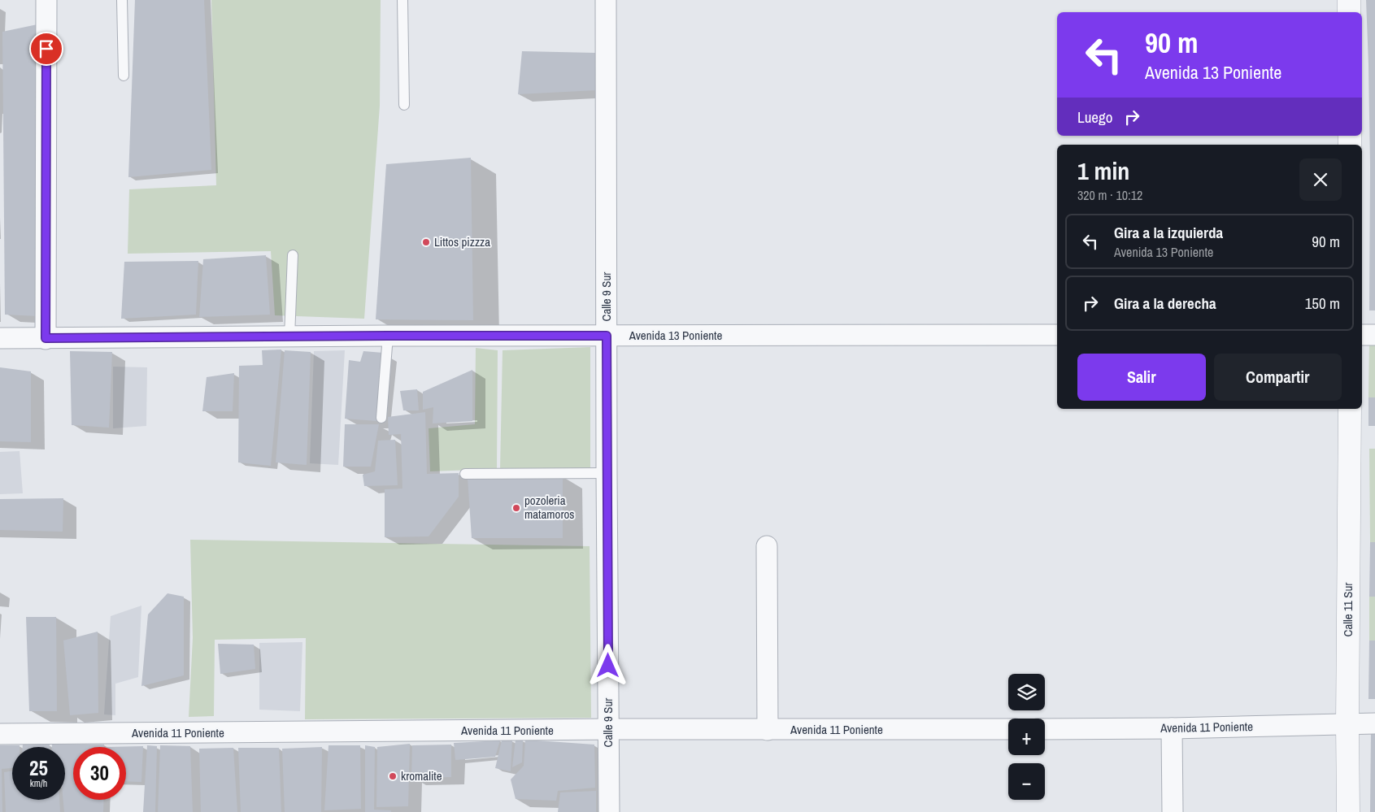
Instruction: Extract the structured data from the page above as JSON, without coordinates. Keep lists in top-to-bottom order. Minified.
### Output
{"streets":{"street":["Calle 9 Sur","Avenida 13 Poniente","Calle 11 Sur","Avenida 11 Poniente"]},"crossings":[["Calle 9 Sur","Avenida 13 Poniente"],["Calle 9 Sur","Avenida 11 Poniente"],["Calle 11 Sur","Avenida 11 Poniente"]],"places":["Littos pizzza","pozoleria matamoros","kromalite"],"page":{"turn":["90 m","Avenida 13 Poniente"],"then":"Luego","heading":["1 min","320 m · 10:12"],"list":[{"name":"Gira a la izquierda","note":"Avenida 13 Poniente","value":"90 m"},{"name":"Gira a la derecha","value":"150 m"}],"buttons":["Salir","Compartir"],"map_buttons":["+","−"],"speed":"25 km/h","limit":"30"}}
